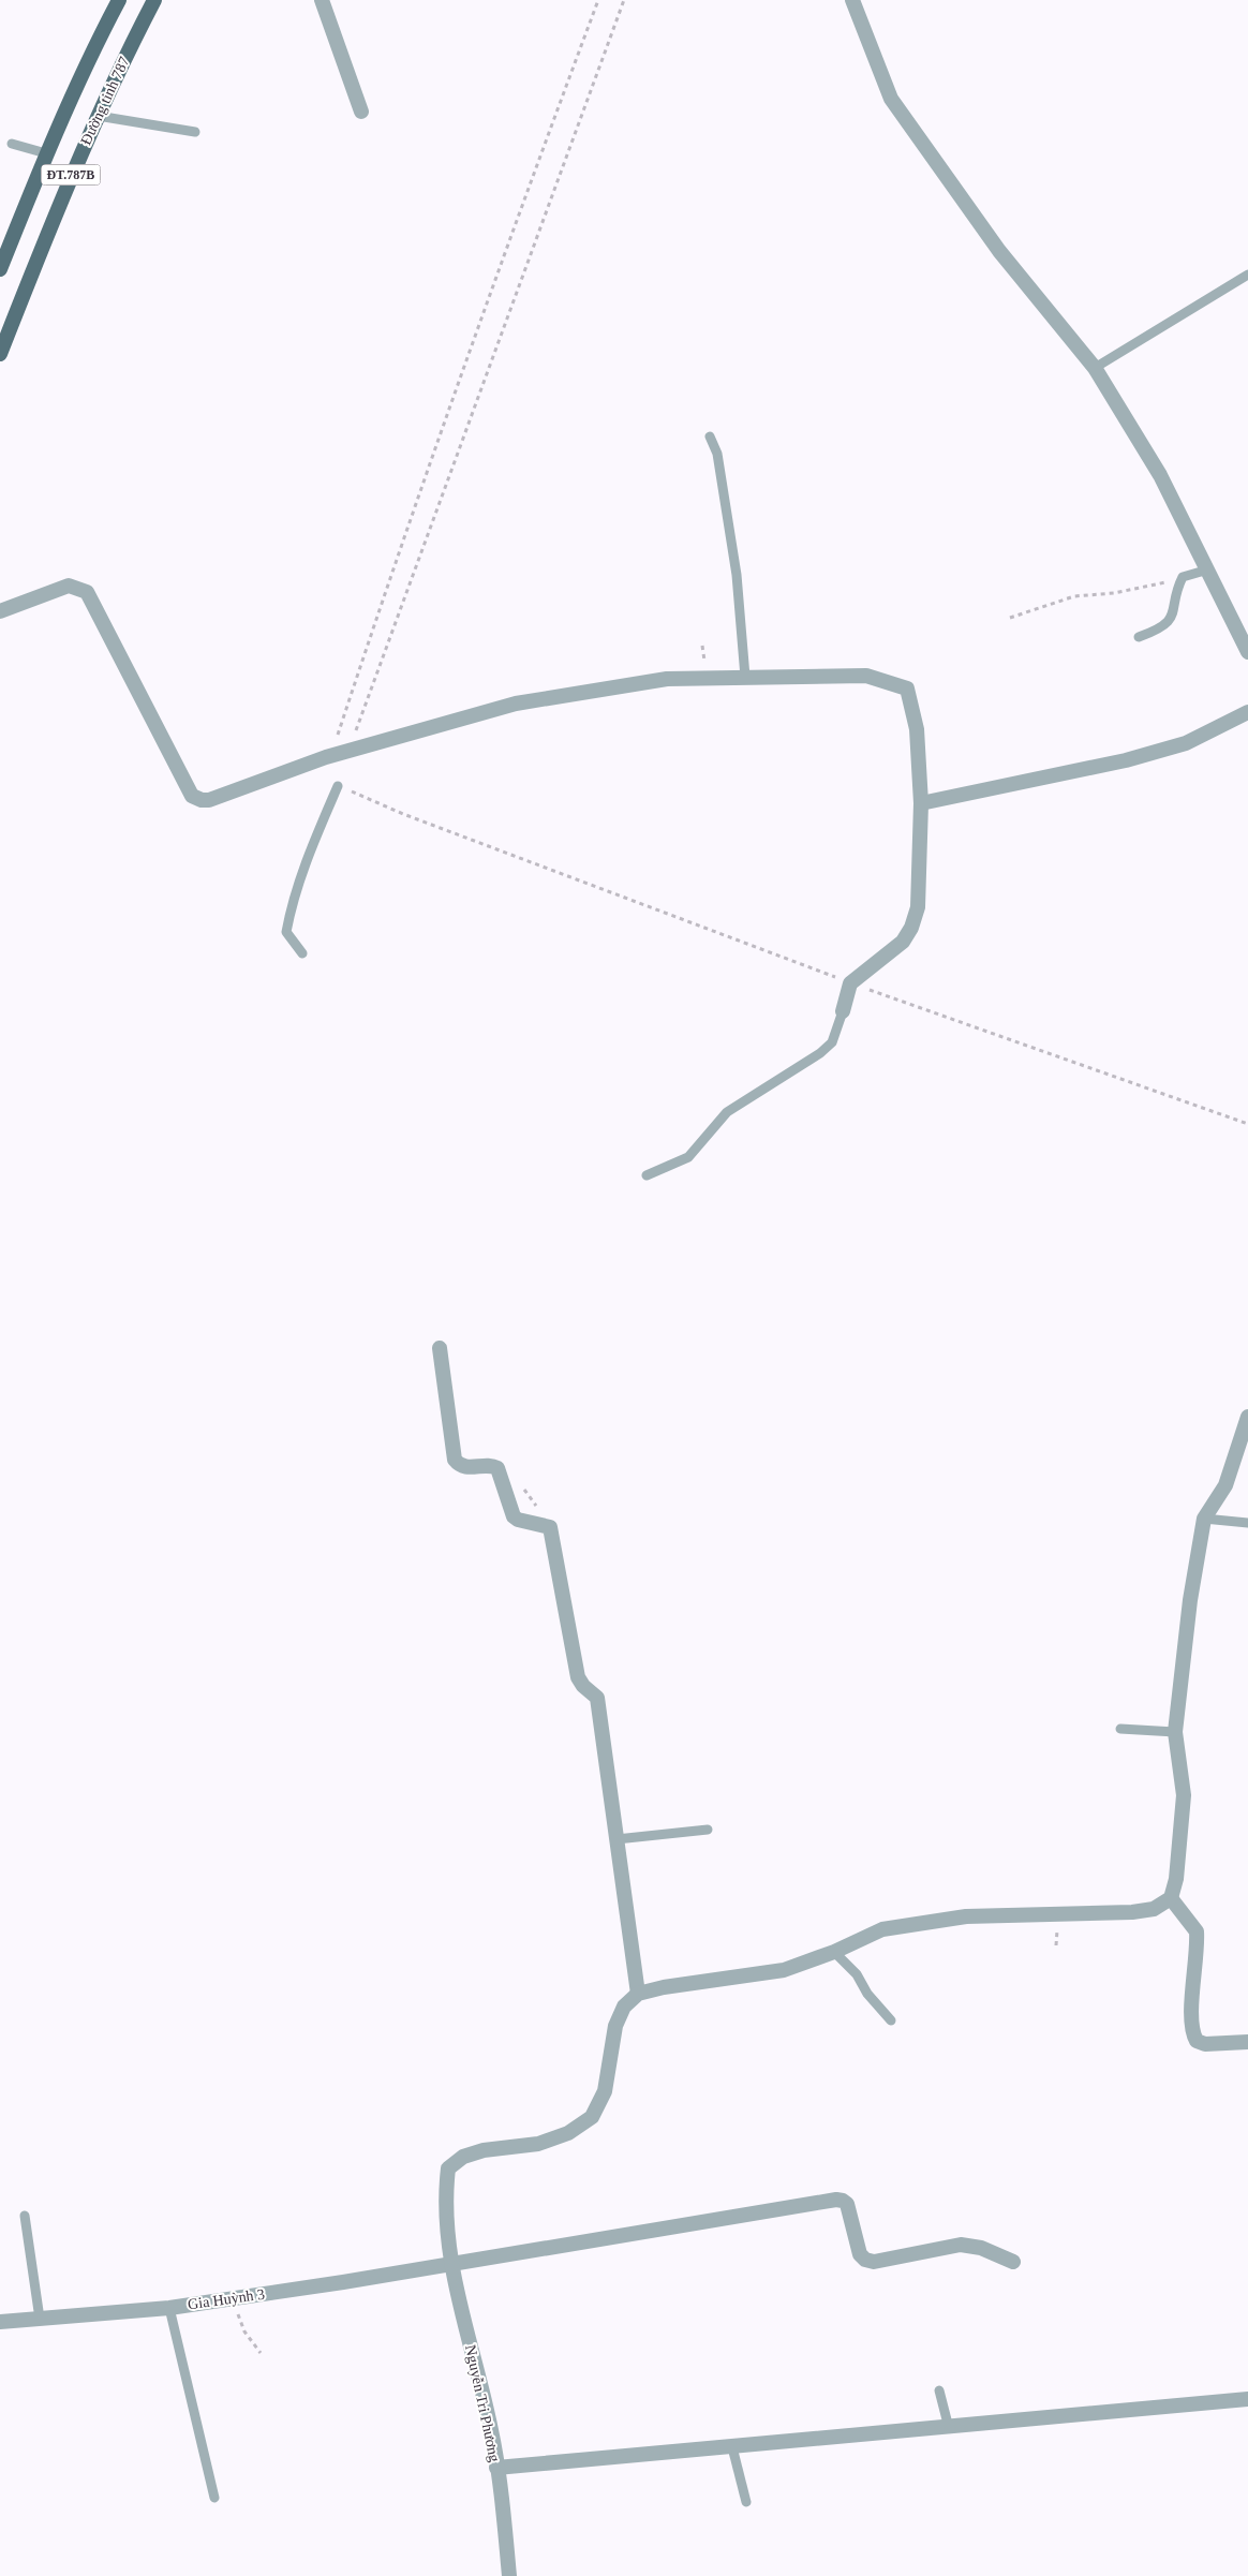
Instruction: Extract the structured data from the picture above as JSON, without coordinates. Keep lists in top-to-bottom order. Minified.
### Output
{"streets":{"main road":["Đường tỉnh 787","ĐT.787B"],"street":["Gia Huỳnh 3","Nguyễn Tri Phương"]},"crossings":[["Gia Huỳnh 3","Nguyễn Tri Phương"]]}
